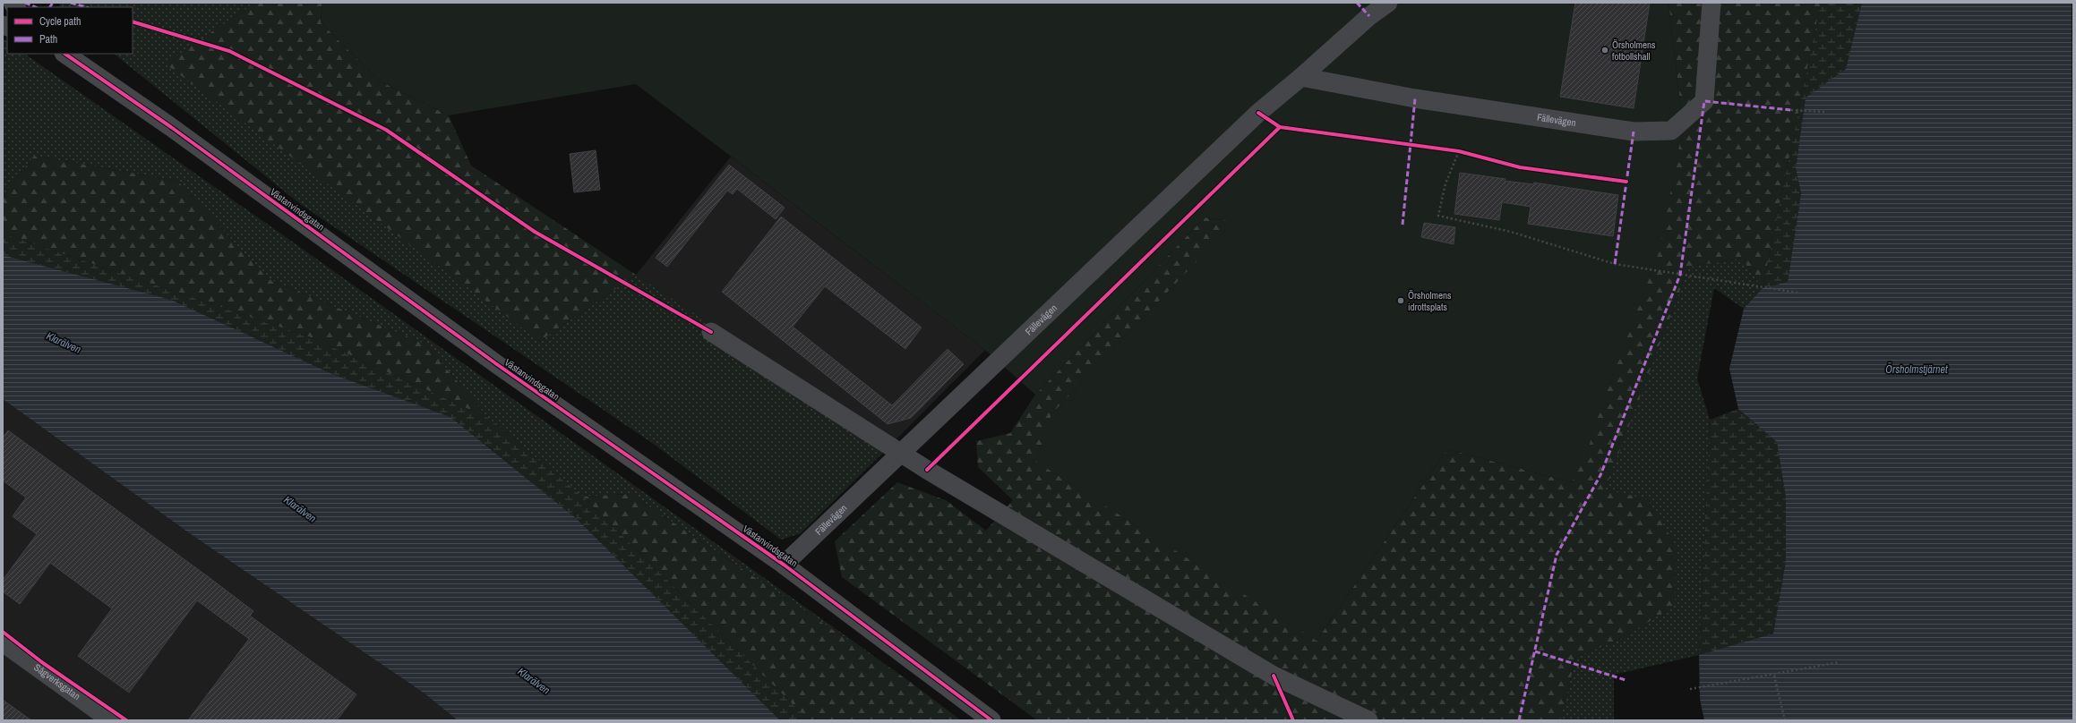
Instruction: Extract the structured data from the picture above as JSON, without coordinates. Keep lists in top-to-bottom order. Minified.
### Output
{"streets":{"street":["Fällevägen","Västanvindsgatan","Sågverksgatan"]},"crossings":[["Fällevägen","Västanvindsgatan"]],"water":["Klarälven","Örsholmstjärnet"],"places":["Örsholmens fotbollshall","Örsholmens idrottsplats"],"legend":["Cycle path","Path"]}
